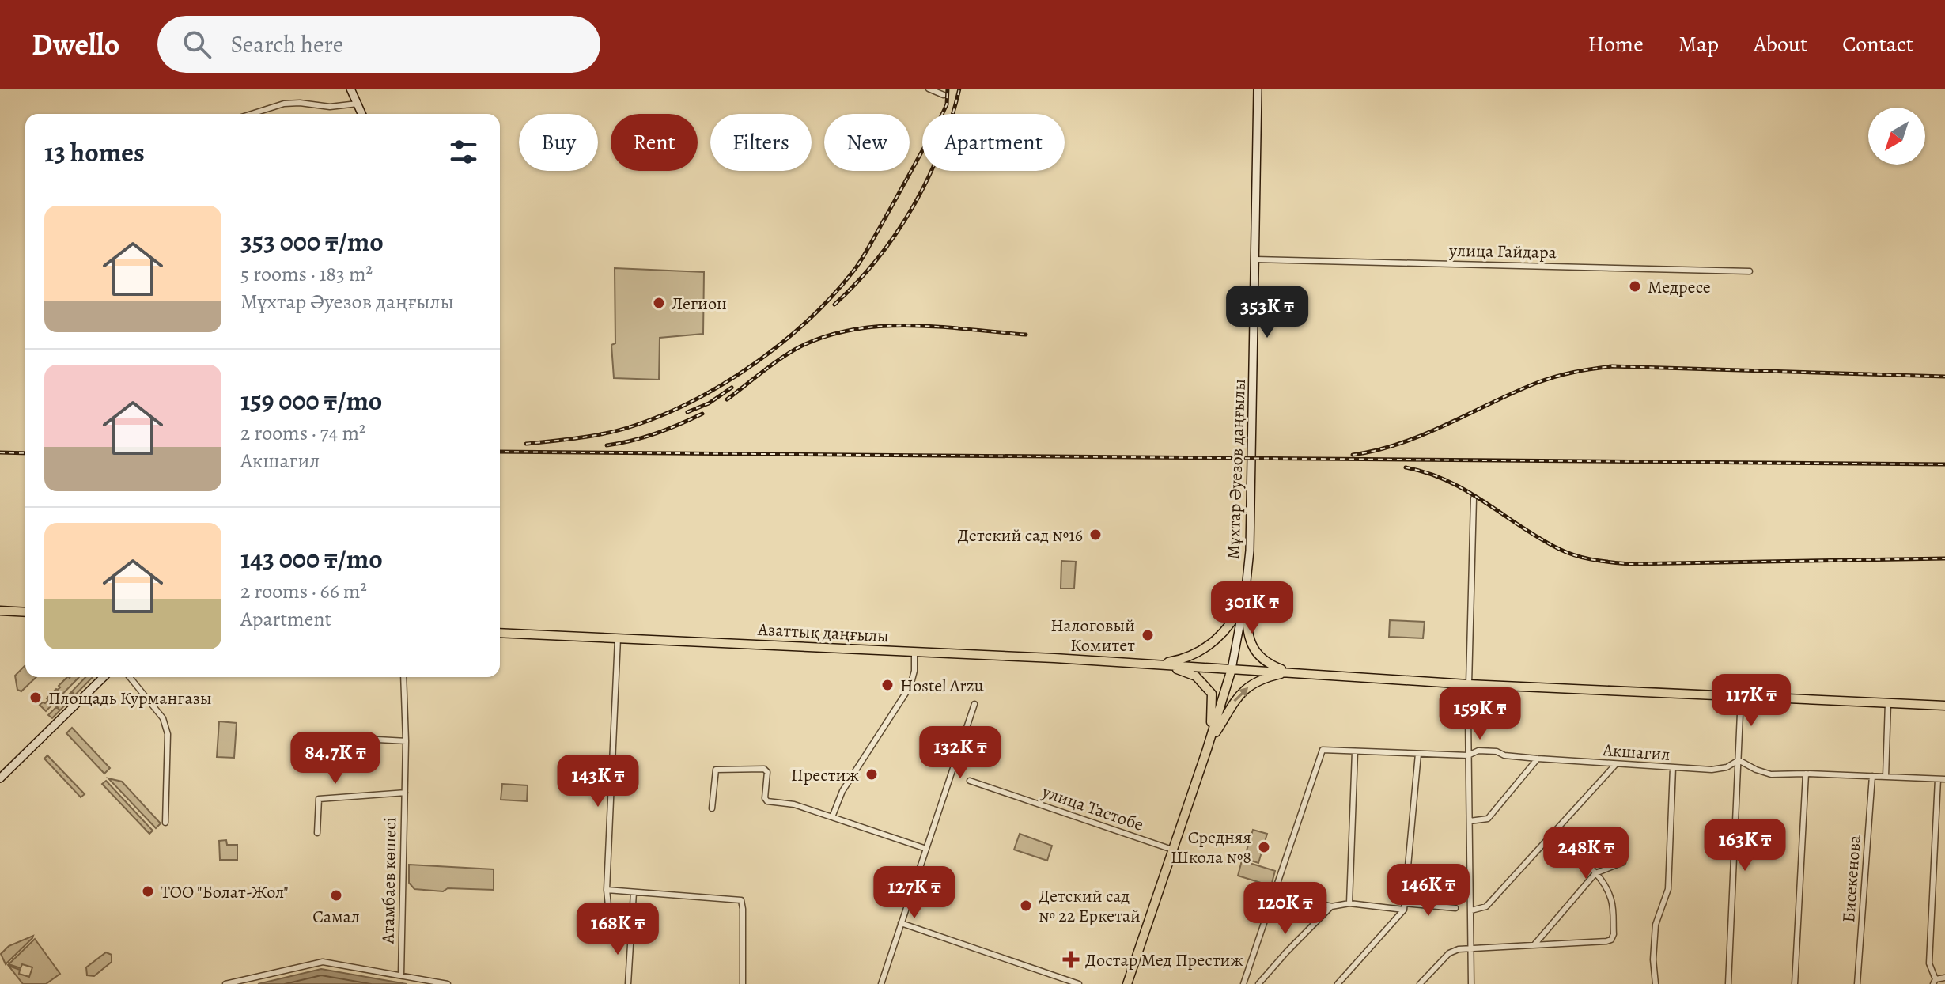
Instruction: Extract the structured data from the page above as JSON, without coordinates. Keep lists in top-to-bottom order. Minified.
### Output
{"streets":{"main road":["Мұхтар Әуезов даңғылы","Азаттық даңғылы"],"street":["улица Гайдара","Акшагил","улица Тастобе","Бисекенова","Атамбаев көшесі"]},"crossings":[["улица Гайдара","Мұхтар Әуезов даңғылы"],["Мұхтар Әуезов даңғылы","улица Тастобе"]],"places":{"other":["Медресе","Легион","Детский сад №16","Налоговый Комитет","Hostel Arzu","Площадь Курмангазы","Престиж","Средняя Школа №8","ТОО \"Болат-Жол\"","Самал","Детский сад № 22 Еркетай"],"health":["Достар Мед Престиж"]},"north":"bottom left","page":{"header":"Dwello","search":"Search here","nav":["Home","Map","About","Contact"],"chip":["Buy","Rent","Filters","New","Apartment"],"heading":"13 homes","list":[{"name":"353 000 ₸/mo","note":"5 rooms · 183 m² · Мұхтар Әуезов даңғылы"},{"name":"159 000 ₸/mo","note":"2 rooms · 74 m² · Акшагил"},{"name":"143 000 ₸/mo","note":"2 rooms · 66 m² · Apartment"}],"price":["353K ₸","301K ₸","117K ₸","159K ₸","132K ₸","84.7K ₸","143K ₸","163K ₸","248K ₸","146K ₸","127K ₸","120K ₸","168K ₸"]}}
